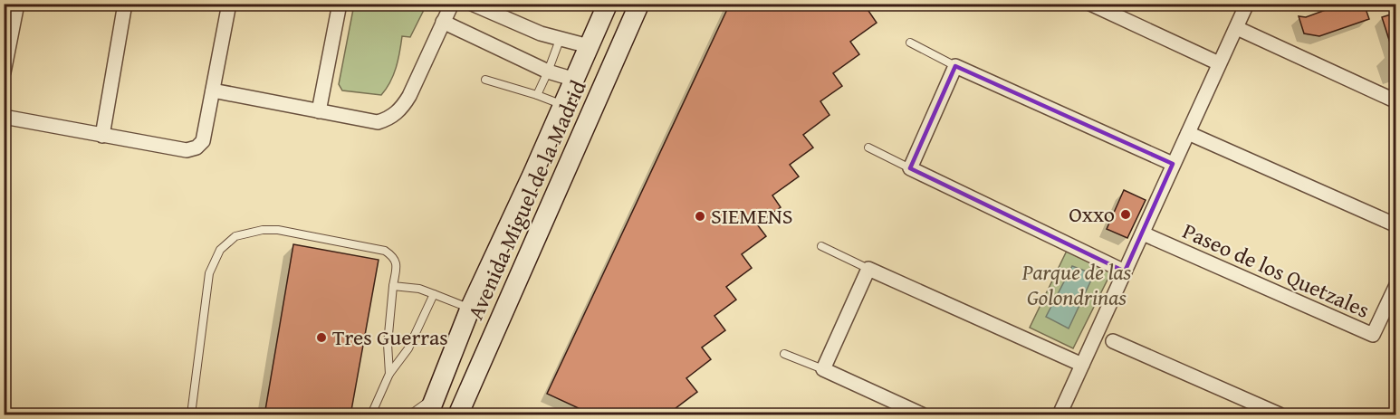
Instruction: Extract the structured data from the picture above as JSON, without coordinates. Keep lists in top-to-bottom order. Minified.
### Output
{"streets":{"main road":["Avenida Miguel de la Madrid"],"street":["Paseo de los Quetzales"]},"parks":["Parque de las Golondrinas"],"places":["Oxxo","SIEMENS","Tres Guerras"]}
